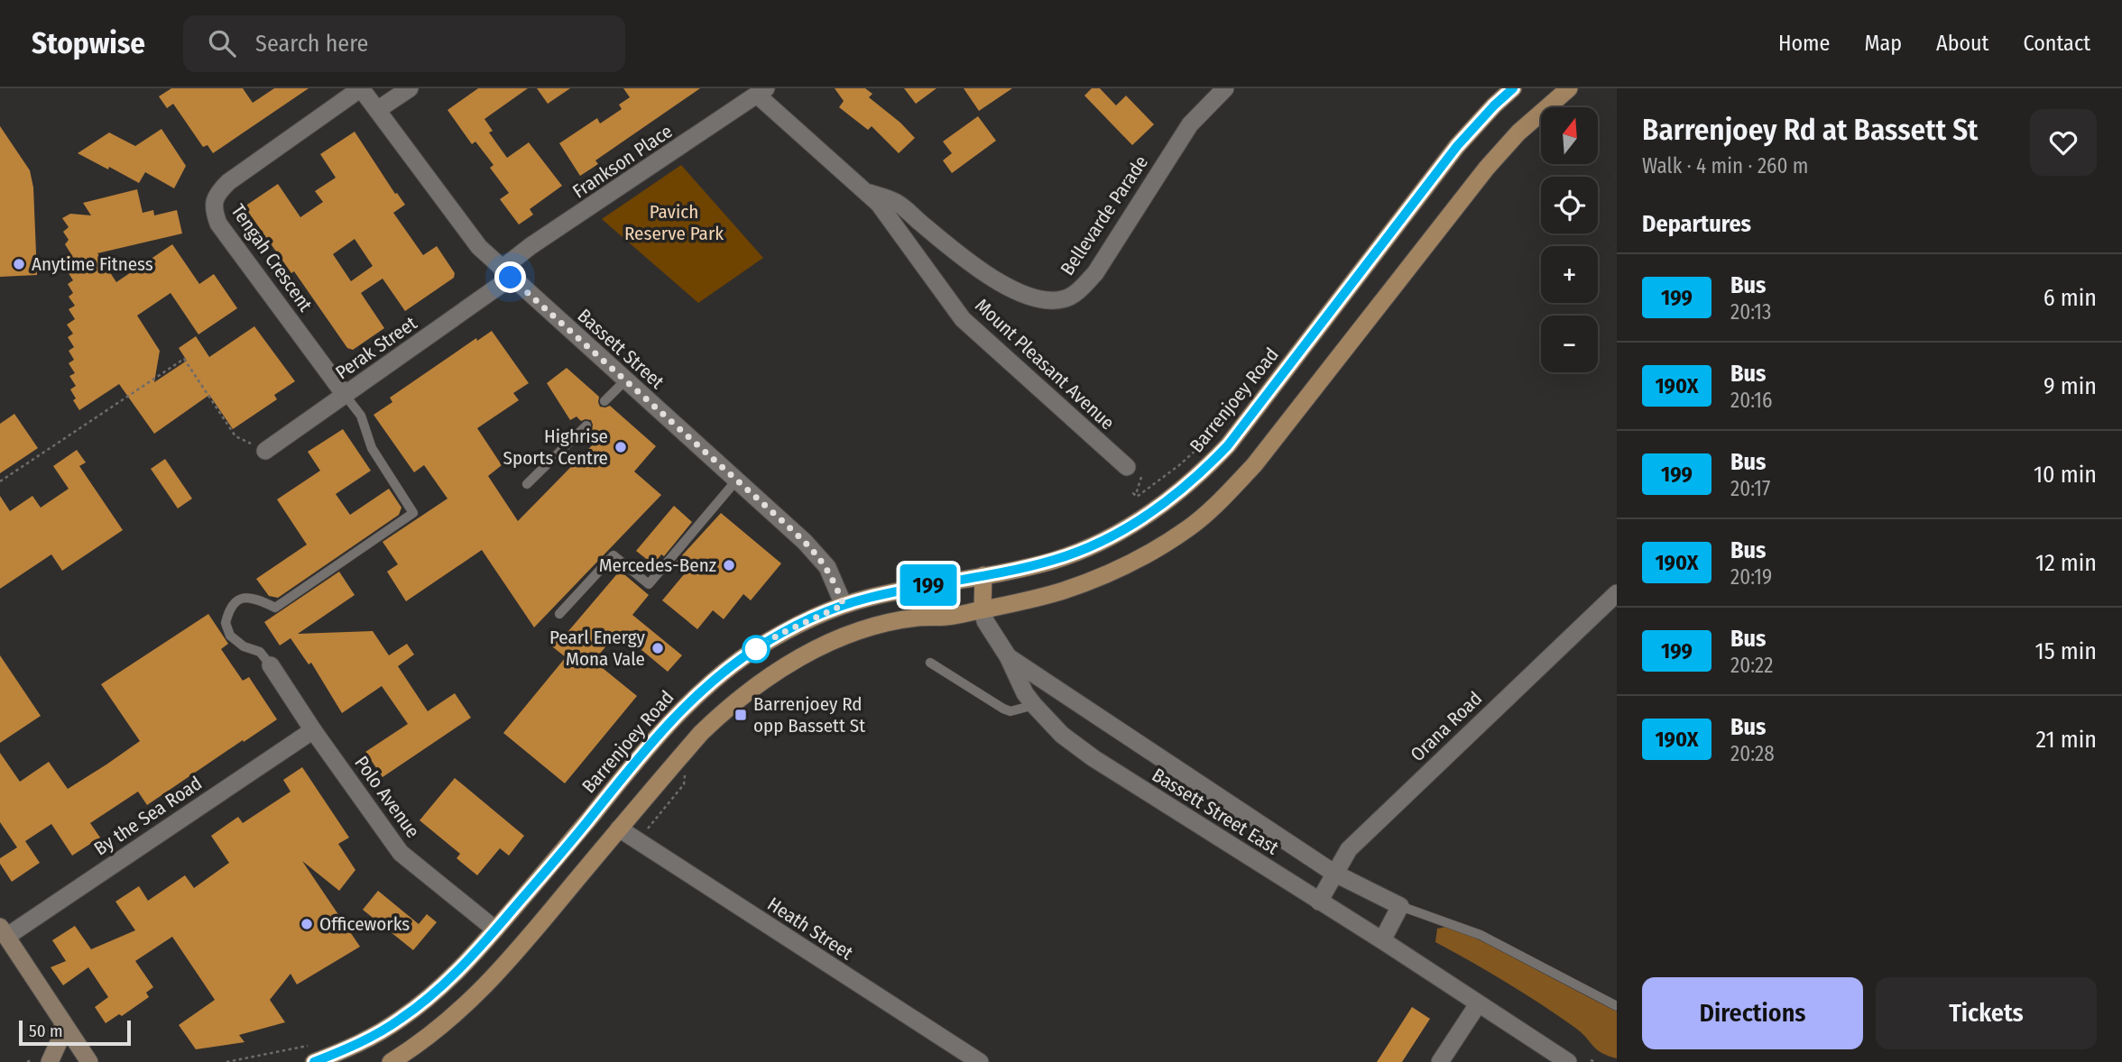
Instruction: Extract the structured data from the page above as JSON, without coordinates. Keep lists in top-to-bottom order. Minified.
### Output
{"streets":{"main road":["Bassett Street","Barrenjoey Road","Bassett Street East"],"street":["Frankson Place","Bellevarde Parade","Tengah Crescent","Perak Street","Mount Pleasant Avenue","Orana Road","Polo Avenue","By the Sea Road","Heath Street"]},"crossings":[["Frankson Place","Perak Street"],["Frankson Place","Bassett Street"],["Frankson Place","Mount Pleasant Avenue"],["Bellevarde Parade","Mount Pleasant Avenue"],["Tengah Crescent","Perak Street"],["Tengah Crescent","Bassett Street"],["Perak Street","Bassett Street"],["Bassett Street","Barrenjoey Road"],["Barrenjoey Road","Polo Avenue"],["Barrenjoey Road","Bassett Street East"],["Orana Road","Bassett Street East"],["Polo Avenue","By the Sea Road"]],"parks":["Pavich Reserve Park"],"places":{"other":["Anytime Fitness","Highrise Sports Centre","Mercedes-Benz","Pearl Energy Mona Vale","Officeworks"],"transit":["Barrenjoey Rd opp Bassett St"]},"lines":["bus line 199"],"scale_bar":"50 m","north":"top","page":{"header":"Stopwise","search":"Search here","nav":["Home","Map","About","Contact"],"on_map":"199","heading":[["Barrenjoey Rd at Bassett St","Walk · 4 min · 260 m"],"Departures"],"map_buttons":["+","−"],"list":[{"mark":"199","name":"Bus","note":"20:13","value":"6 min"},{"mark":"190X","name":"Bus","note":"20:16","value":"9 min"},{"mark":"199","name":"Bus","note":"20:17","value":"10 min"},{"mark":"190X","name":"Bus","note":"20:19","value":"12 min"},{"mark":"199","name":"Bus","note":"20:22","value":"15 min"},{"mark":"190X","name":"Bus","note":"20:28","value":"21 min"}],"buttons":["Directions","Tickets"],"scale":"50 m"}}
